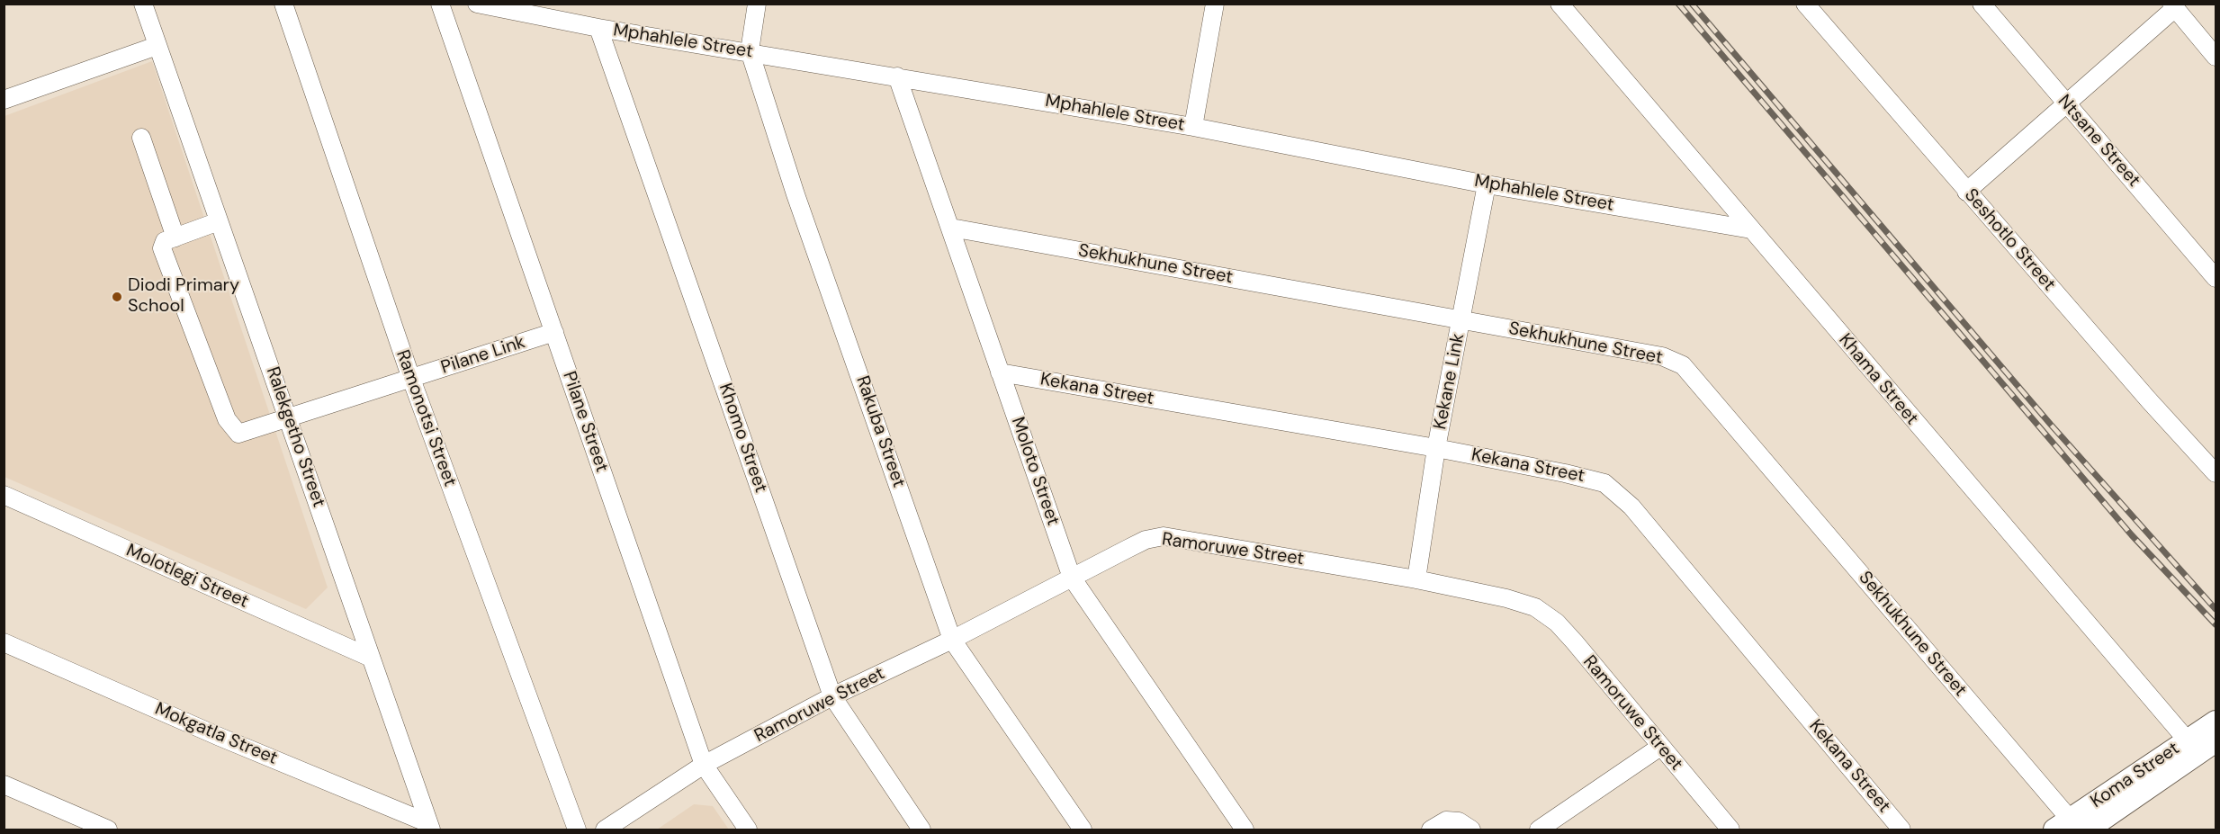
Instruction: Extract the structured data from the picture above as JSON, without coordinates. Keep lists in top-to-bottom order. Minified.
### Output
{"streets":{"main road":["Koma Street"],"street":["Mphahlele Street","Ntsane Street","Seshotlo Street","Sekhukhune Street","Pilane Link","Khama Street","Kekane Link","Kekana Street","Ramonotsi Street","Pilane Street","Rakuba Street","Ralekgetho Street","Khomo Street","Moloto Street","Ramoruwe Street","Molotlegi Street","Mokgatla Street"]},"crossings":[["Mphahlele Street","Khama Street"],["Mphahlele Street","Kekane Link"],["Mphahlele Street","Rakuba Street"],["Mphahlele Street","Khomo Street"],["Mphahlele Street","Moloto Street"],["Sekhukhune Street","Kekane Link"],["Sekhukhune Street","Moloto Street"],["Sekhukhune Street","Koma Street"],["Pilane Link","Ramonotsi Street"],["Pilane Link","Pilane Street"],["Pilane Link","Ralekgetho Street"],["Khama Street","Koma Street"],["Kekane Link","Kekana Street"],["Kekane Link","Ramoruwe Street"],["Kekana Street","Moloto Street"],["Pilane Street","Ramoruwe Street"],["Rakuba Street","Ramoruwe Street"],["Ralekgetho Street","Molotlegi Street"],["Ralekgetho Street","Mokgatla Street"],["Khomo Street","Ramoruwe Street"],["Moloto Street","Ramoruwe Street"]],"places":["Diodi Primary School"]}
